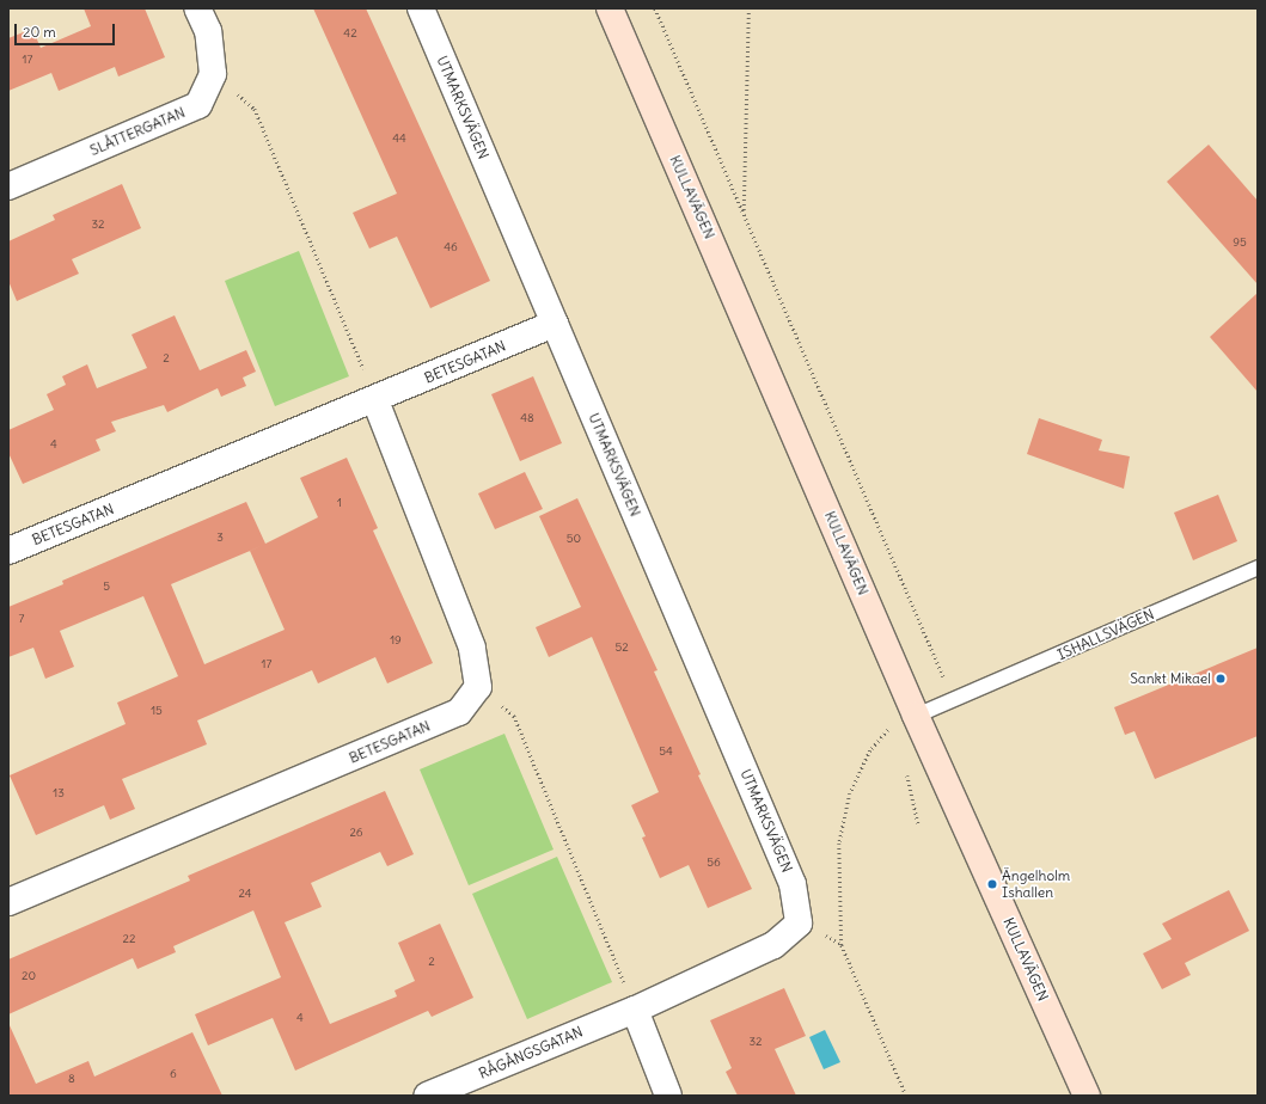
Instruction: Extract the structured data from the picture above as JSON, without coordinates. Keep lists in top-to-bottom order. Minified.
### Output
{"streets":{"street":["UTMARKSVÄGEN","SLÅTTERGATAN","KULLAVÄGEN","BETESGATAN","RÅGÅNGSGATAN"],"lane":["ISHALLSVÄGEN"]},"crossings":[["UTMARKSVÄGEN","BETESGATAN"],["UTMARKSVÄGEN","RÅGÅNGSGATAN"],["KULLAVÄGEN","ISHALLSVÄGEN"]],"places":["Sankt Mikael","Ängelholm Ishallen"],"house_numbers":["42","17","44","32","95","46","2","48","4","1","3","50","5","7","19","52","17","15","54","13","26","56","24","22","2","20","4","32","6","8"],"scale_bar":"20 m"}
